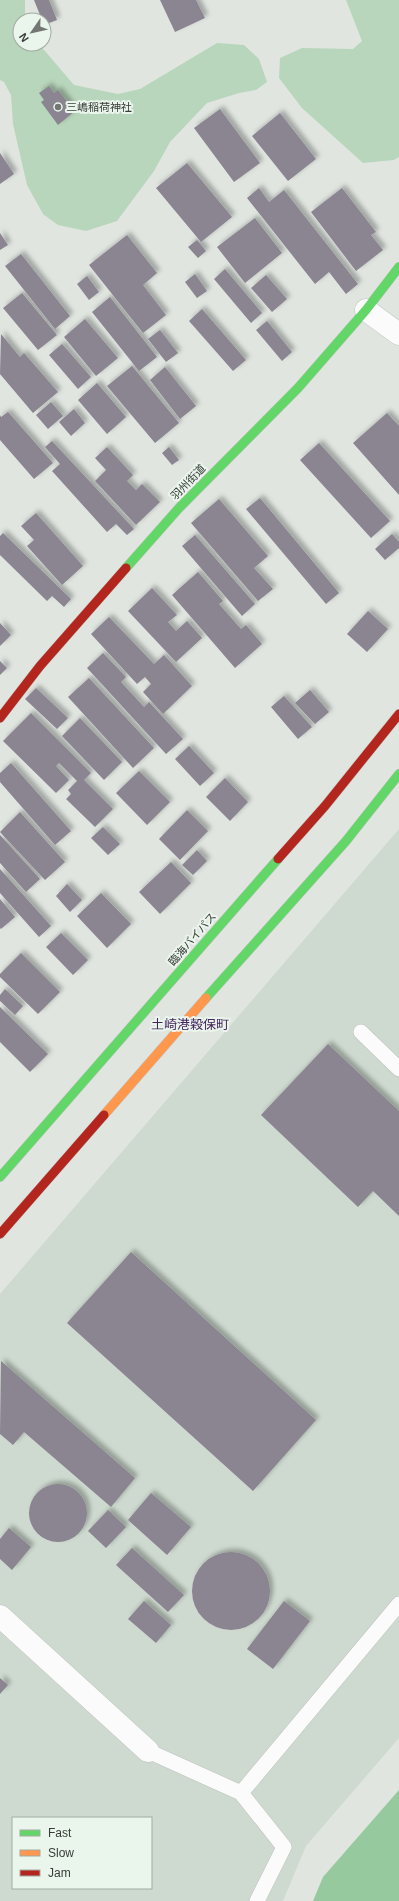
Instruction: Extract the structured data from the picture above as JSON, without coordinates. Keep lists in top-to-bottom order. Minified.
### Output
{"streets":{"main road":["羽州街道","臨海バイパス"]},"districts":["土崎港穀保町"],"places":["三嶋稲荷神社"],"legend":["Fast","Slow","Jam"],"north":"bottom left"}
